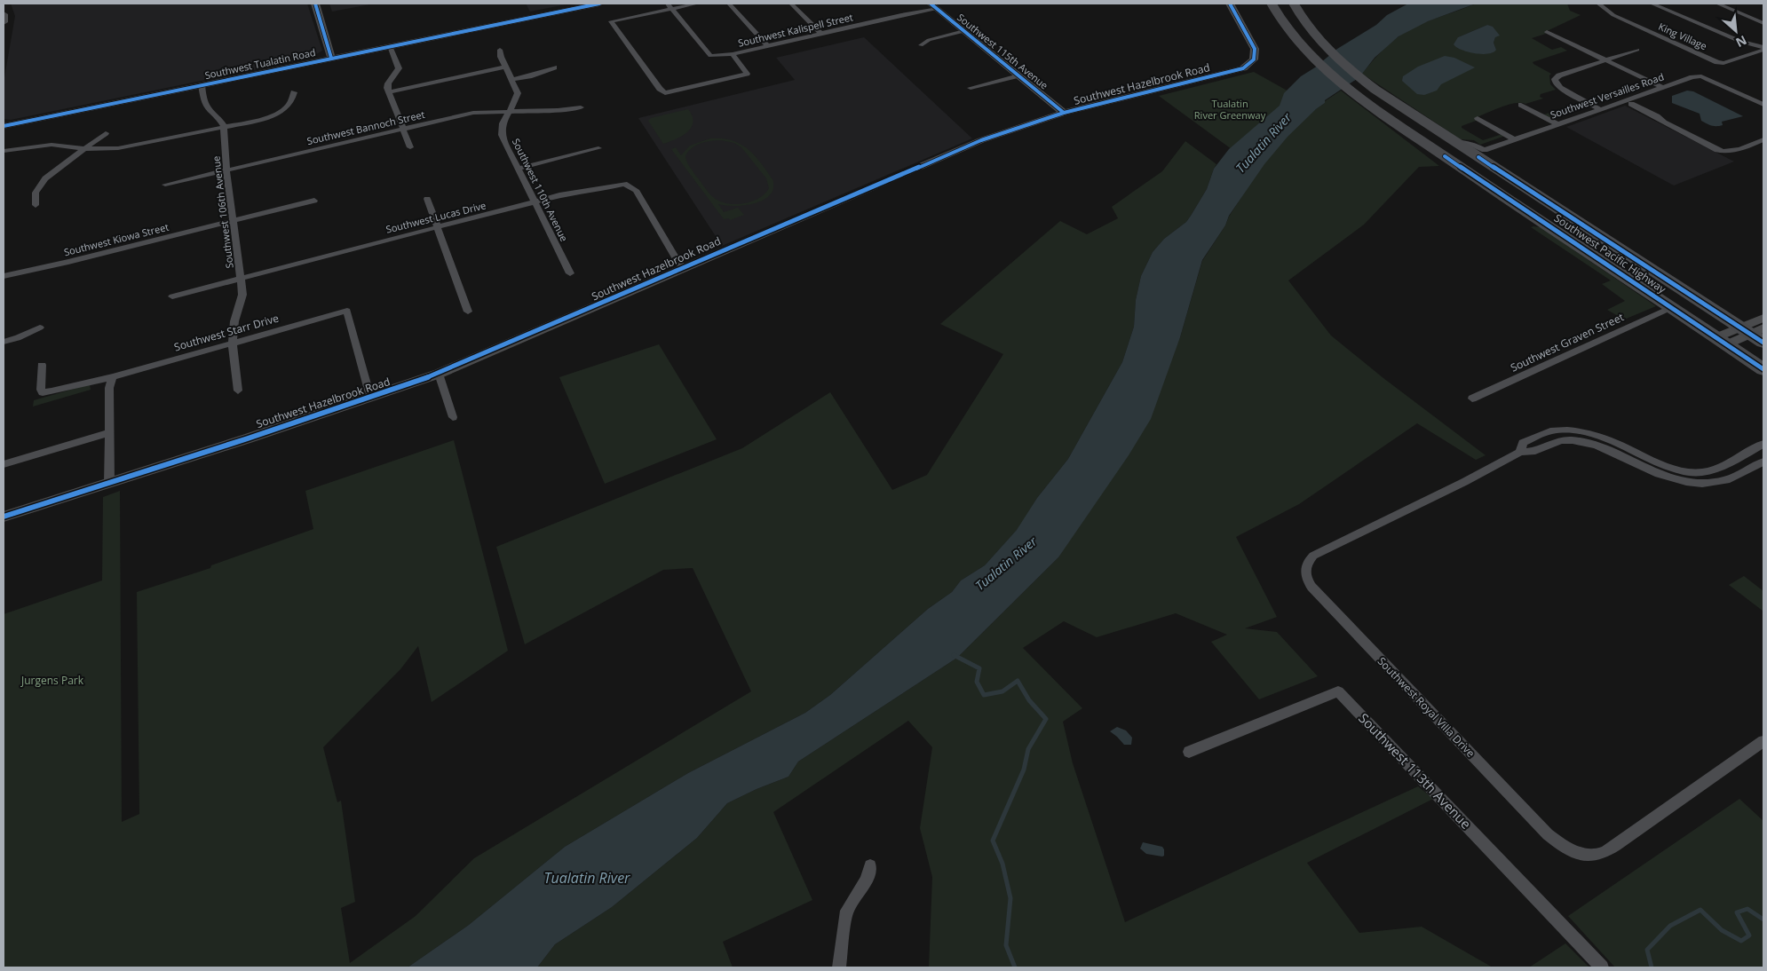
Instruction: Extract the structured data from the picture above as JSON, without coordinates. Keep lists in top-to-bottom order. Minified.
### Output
{"streets":{"highway":["Southwest Pacific Highway"],"main road":["Southwest 115th Avenue","Southwest Tualatin Road"],"street":["Southwest Kalispell Street","King Village","Southwest Hazelbrook Road","Southwest Versailles Road","Southwest Bannoch Street","Southwest 110th Avenue","Southwest 106th Avenue","Southwest Lucas Drive","Southwest Kiowa Street","Southwest Starr Drive","Southwest Graven Street","Southwest Royal Villa Drive","Southwest 113th Avenue"]},"crossings":[["Southwest Kalispell Street","Southwest 115th Avenue"],["Southwest 115th Avenue","Southwest Hazelbrook Road"],["Southwest Hazelbrook Road","Southwest Lucas Drive"],["Southwest Hazelbrook Road","Southwest Starr Drive"],["Southwest Versailles Road","Southwest Pacific Highway"],["Southwest Bannoch Street","Southwest 110th Avenue"],["Southwest Bannoch Street","Southwest 106th Avenue"],["Southwest 110th Avenue","Southwest Lucas Drive"],["Southwest 106th Avenue","Southwest Lucas Drive"],["Southwest 106th Avenue","Southwest Kiowa Street"],["Southwest 106th Avenue","Southwest Starr Drive"],["Southwest Pacific Highway","Southwest Graven Street"]],"water":["Tualatin River"],"parks":["Tualatin River Greenway","Jurgens Park"],"north":"bottom right"}
